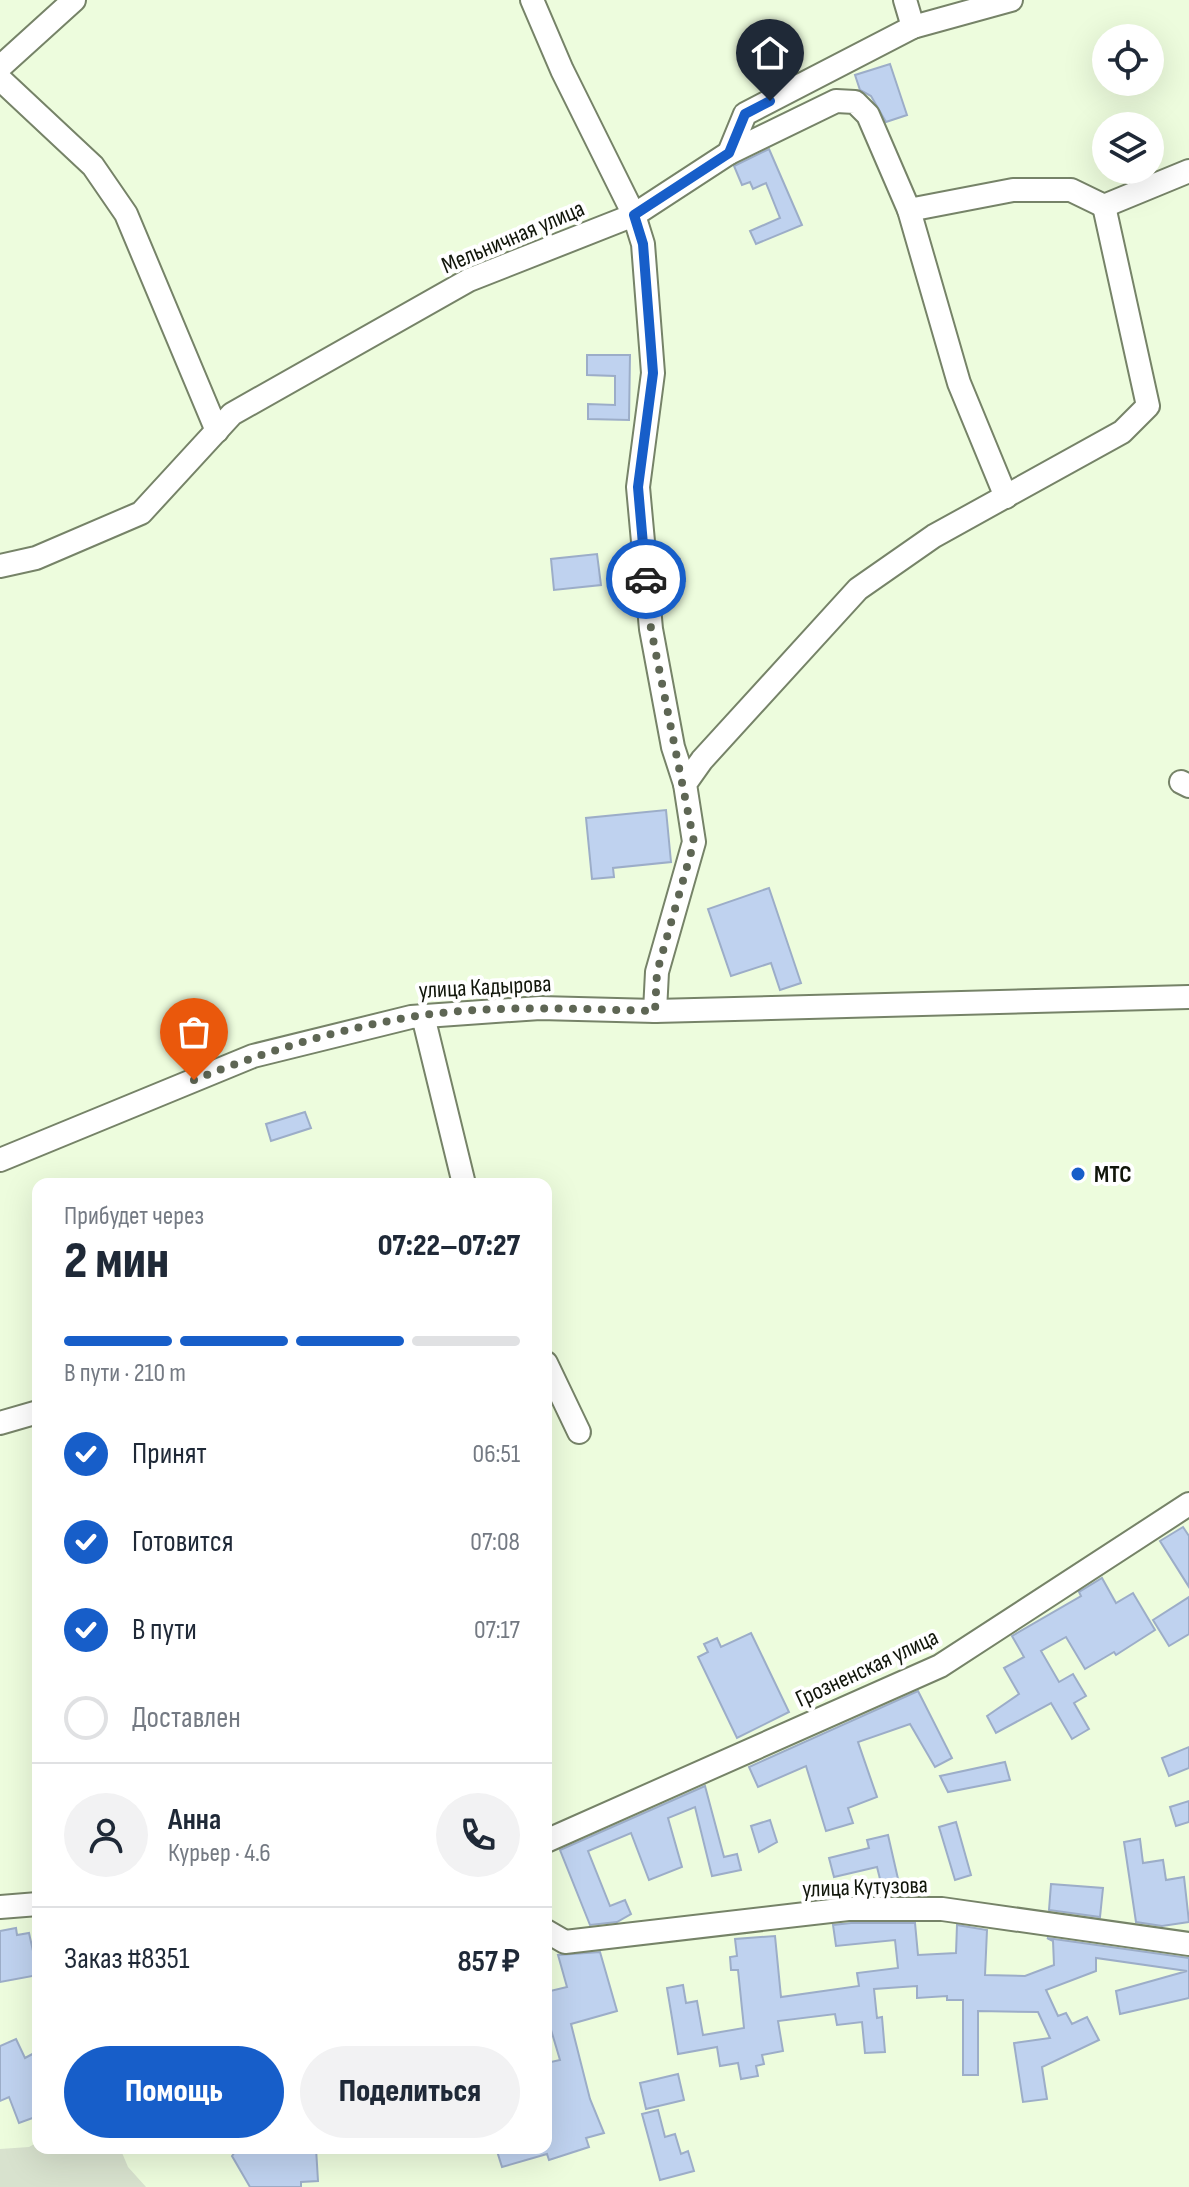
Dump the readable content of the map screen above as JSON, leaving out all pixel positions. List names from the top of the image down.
{
  "streets": {
    "street": [
      "Мельничная улица",
      "улица Кадырова",
      "Грозненская улица",
      "улица Кутузова"
    ]
  },
  "places": ["МТС"],
  "page": {
    "heading": ["2 мин", "Прибудет через", "07:22–07:27"],
    "panel": [
      "Анна",
      "Курьер · 4.6",
      "Заказ #8351",
      "857 ₽"
    ],
    "bar": "В пути · 210 m",
    "list": [
      ["Принят", "06:51"],
      ["Готовится", "07:08"],
      ["В пути", "07:17"],
      "Доставлен"
    ],
    "buttons": ["Помощь", "Поделиться"]
  }
}
